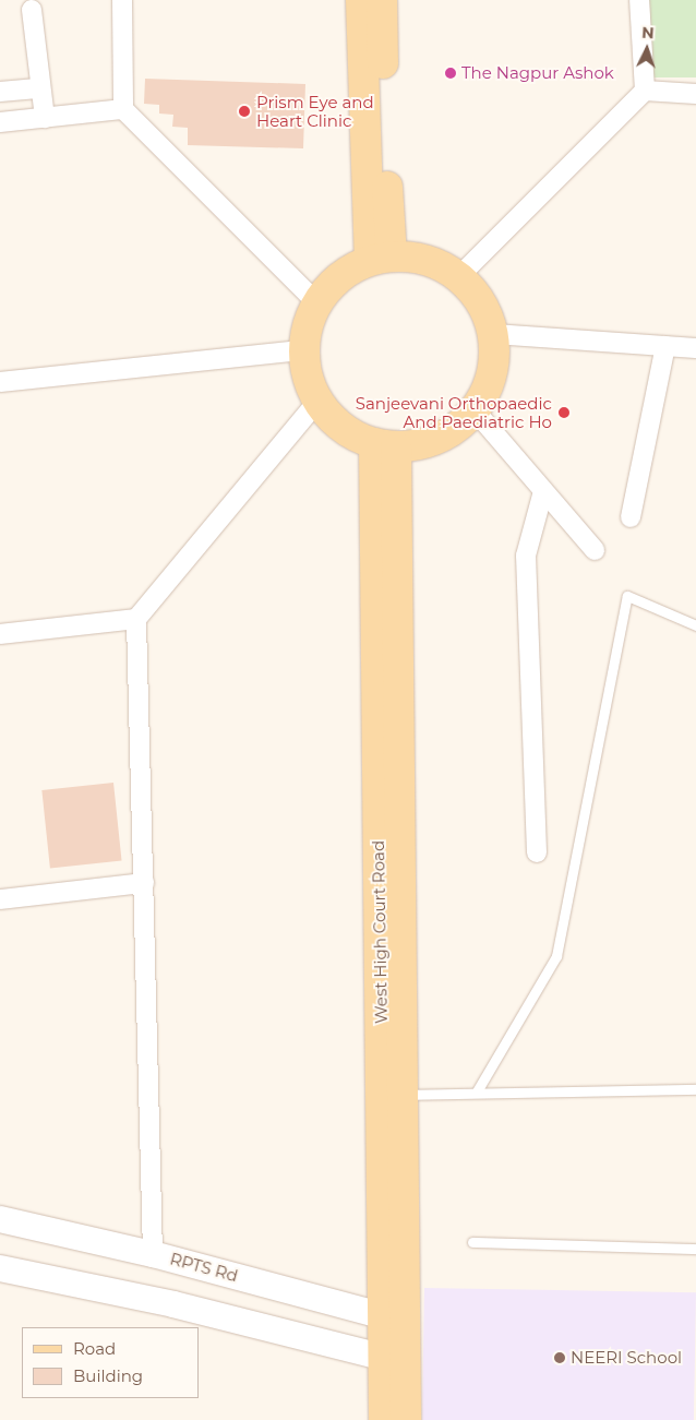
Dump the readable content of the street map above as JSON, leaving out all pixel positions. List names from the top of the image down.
{
  "streets": {
    "main road": ["West High Court Road"],
    "street": ["RPTS Rd"]
  },
  "crossings": [
    ["West High Court Road", "RPTS Rd"]
  ],
  "places": [
    "The Nagpur Ashok",
    "Prism Eye and Heart Clinic",
    "Sanjeevani Orthopaedic And Paediatric Ho",
    "NEERI School"
  ],
  "legend": ["Road", "Building"],
  "north": "top"
}
